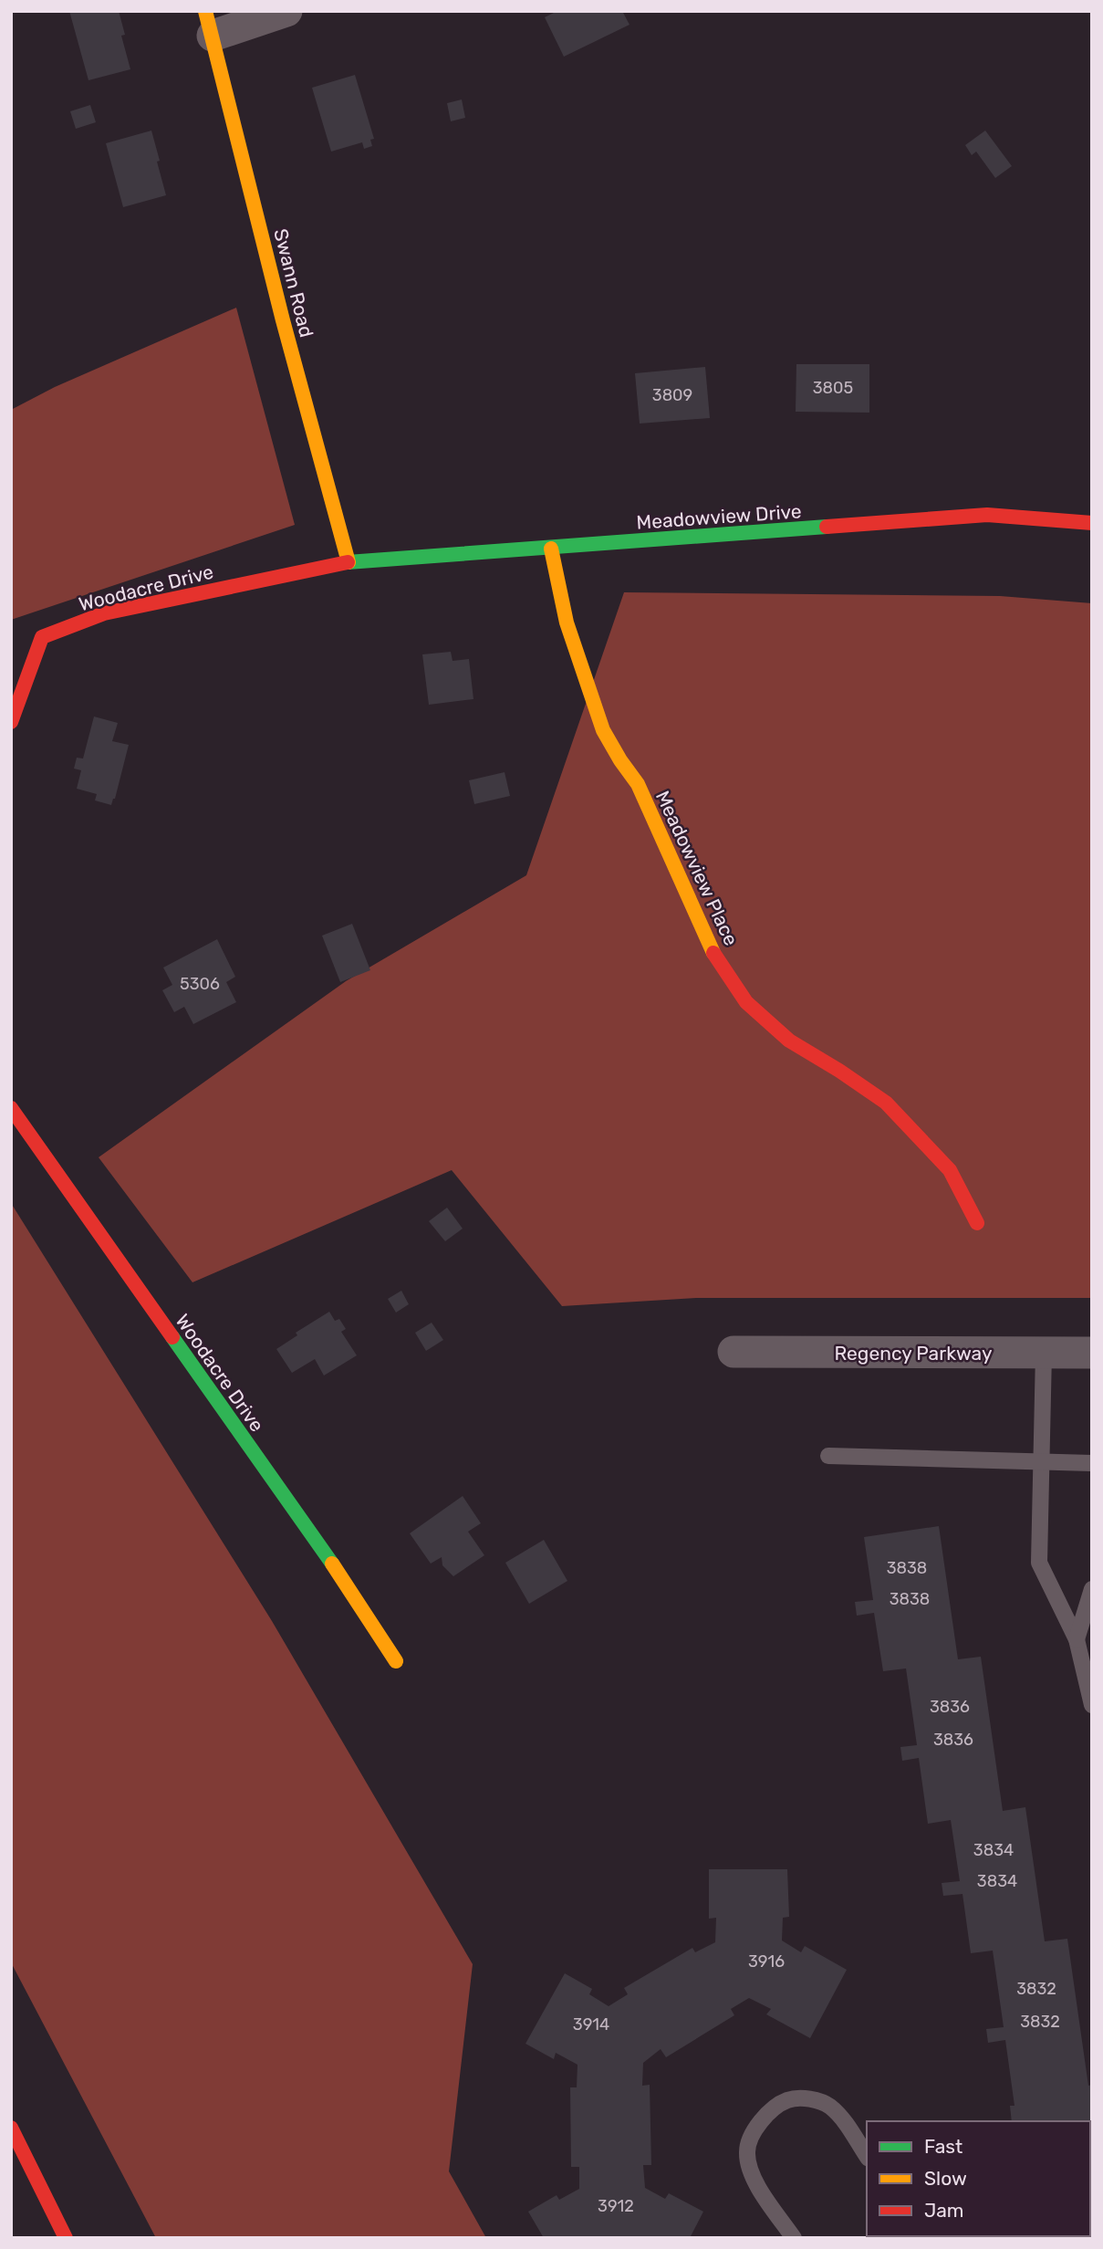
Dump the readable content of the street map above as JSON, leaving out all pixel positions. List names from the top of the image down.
{
  "streets": {
    "main road": [
      "Swann Road",
      "Meadowview Drive",
      "Woodacre Drive",
      "Meadowview Place"
    ],
    "street": ["Regency Parkway"]
  },
  "crossings": [
    ["Swann Road", "Meadowview Drive"],
    ["Swann Road", "Woodacre Drive"],
    ["Meadowview Drive", "Woodacre Drive"],
    ["Meadowview Drive", "Meadowview Place"]
  ],
  "house_numbers": [
    "3805",
    "3809",
    "5306",
    "3838",
    "3838",
    "3836",
    "3836",
    "3834",
    "3834",
    "3916",
    "3832",
    "3832",
    "3914",
    "3912"
  ],
  "legend": ["Fast", "Slow", "Jam"]
}
